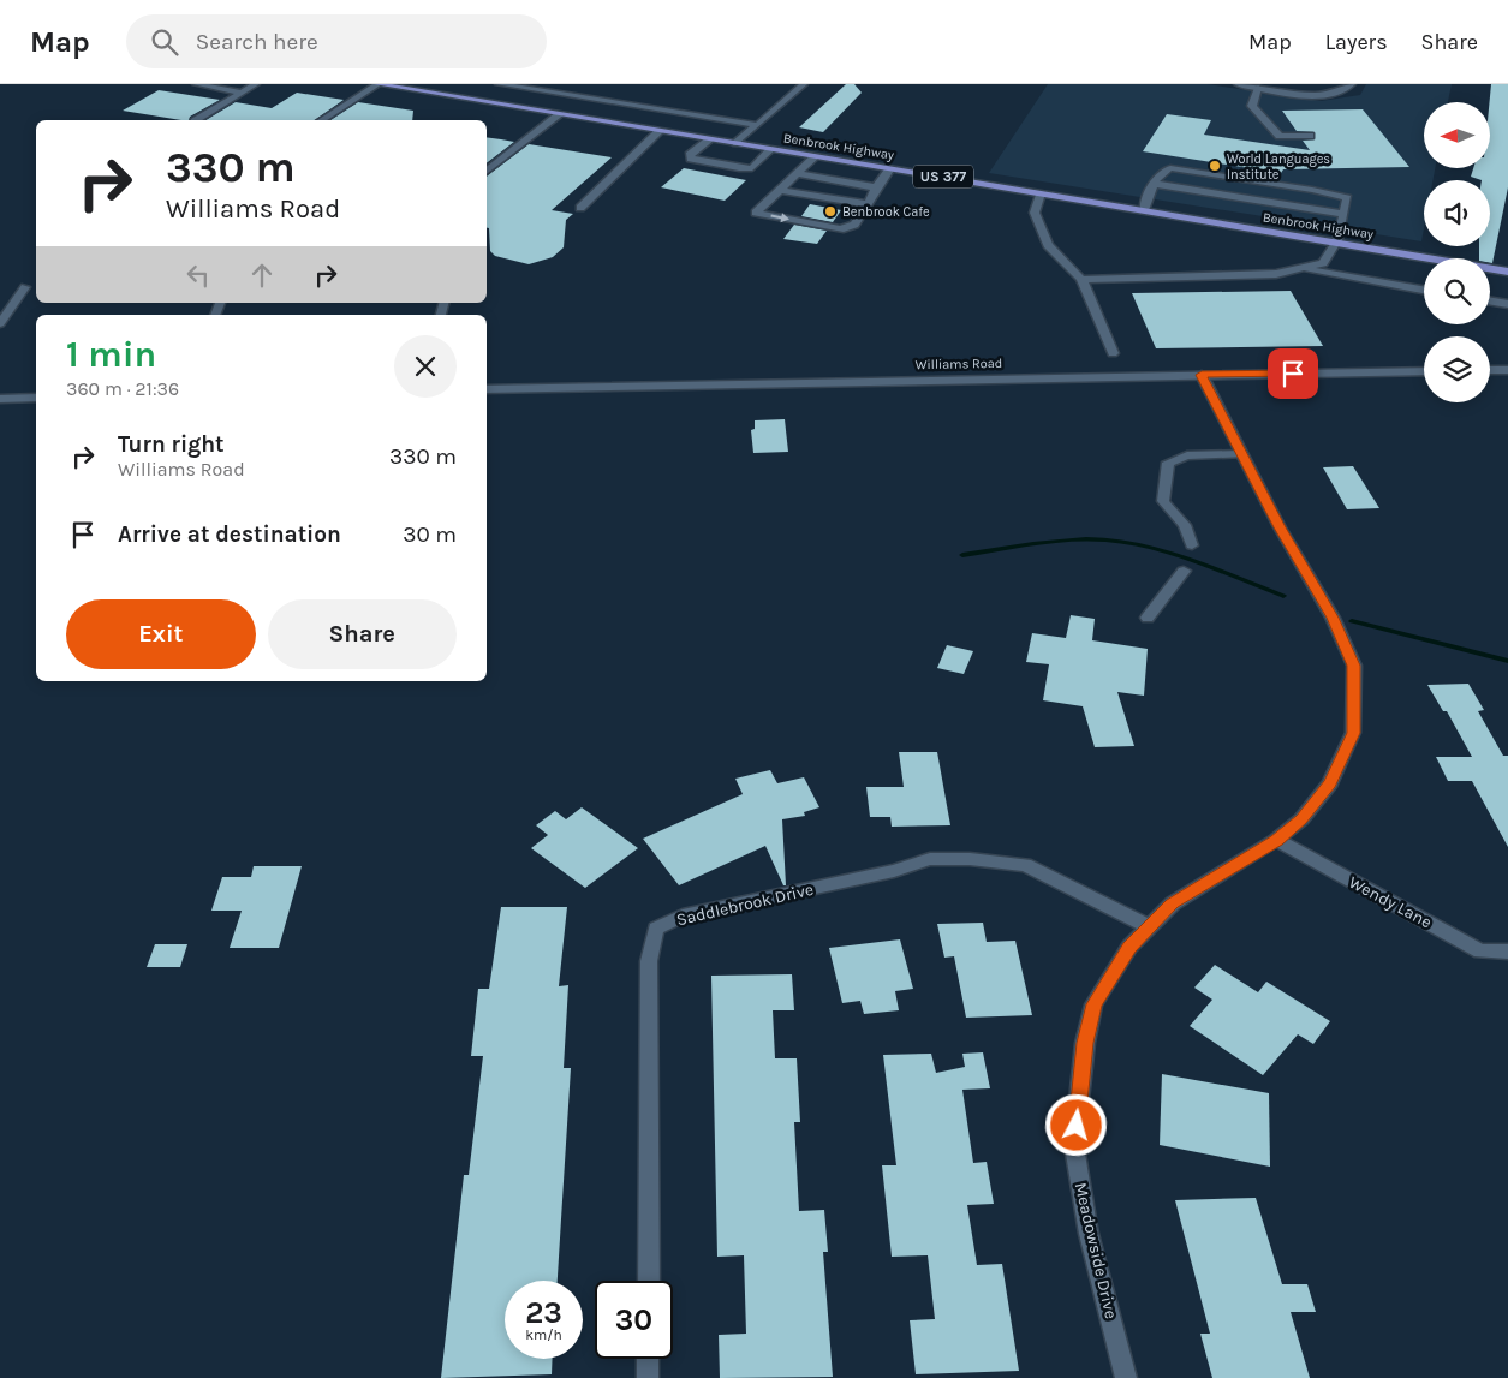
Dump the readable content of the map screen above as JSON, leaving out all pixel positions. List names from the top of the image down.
{
  "streets": {
    "main road": ["Benbrook Highway", "US 377"],
    "street": [
      "Williams Road",
      "Wendy Lane",
      "Saddlebrook Drive",
      "Meadowside Drive"
    ]
  },
  "crossings": [
    ["Williams Road", "Meadowside Drive"],
    ["Wendy Lane", "Meadowside Drive"],
    ["Saddlebrook Drive", "Meadowside Drive"]
  ],
  "places": ["World Languages Institute", "Benbrook Cafe"],
  "north": "left",
  "page": {
    "header": "Map",
    "search": "Search here",
    "nav": ["Map", "Layers", "Share"],
    "turn": ["330 m", "Williams Road"],
    "heading": ["1 min", "360 m · 21:36"],
    "list": [
      {
        "name": "Turn right",
        "note": "Williams Road",
        "value": "330 m"
      },
      {
        "name": "Arrive at destination",
        "value": "30 m"
      }
    ],
    "buttons": ["Exit", "Share"],
    "speed": "23 km/h",
    "limit": "30"
  }
}
